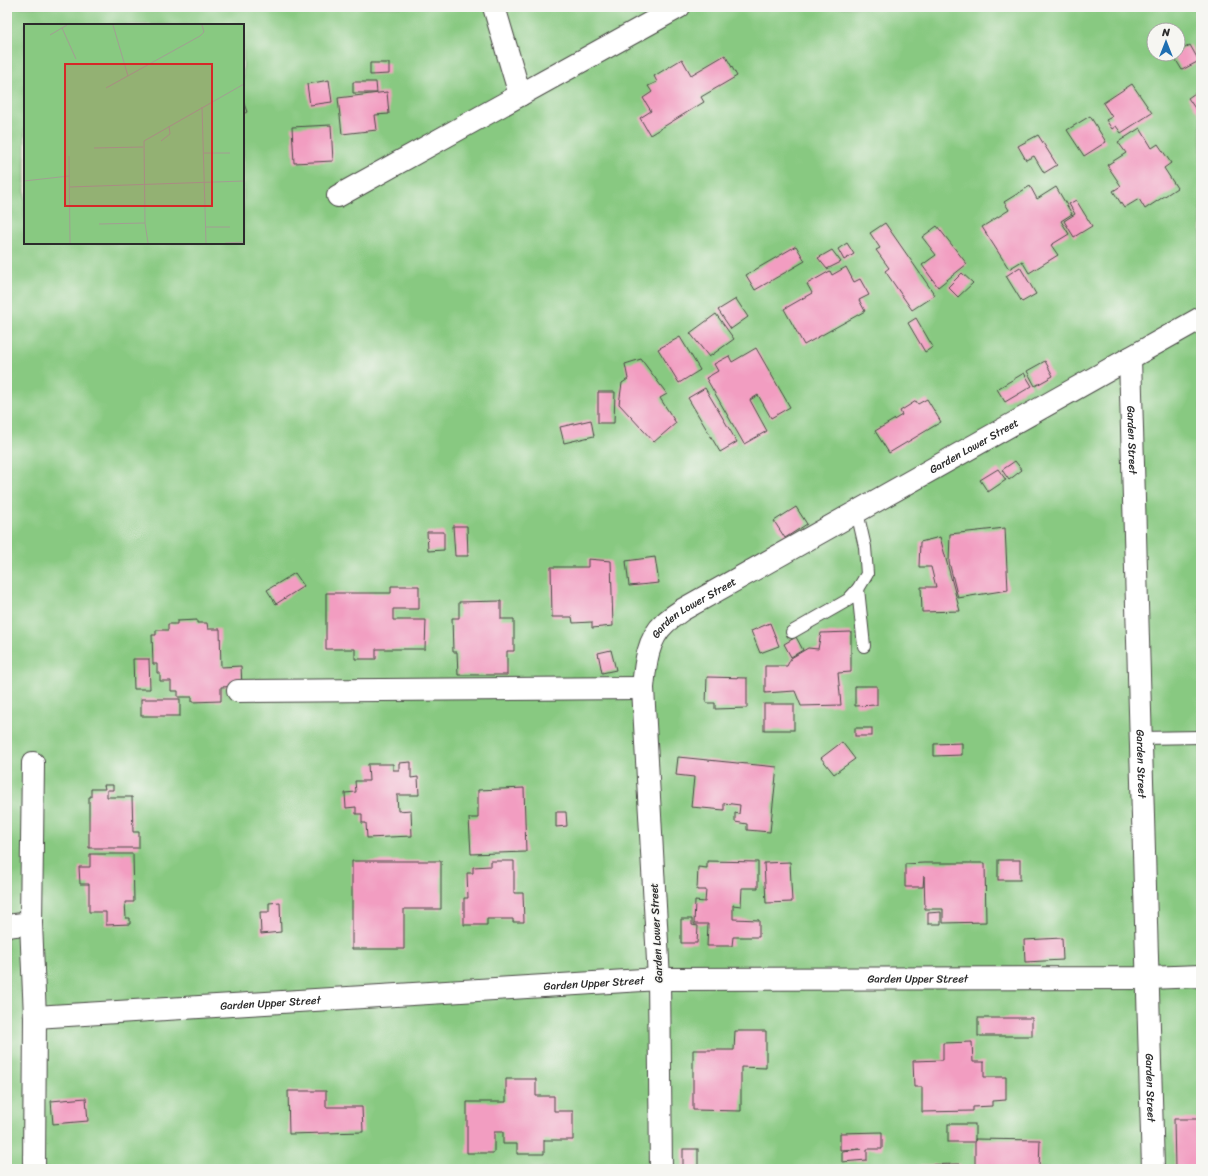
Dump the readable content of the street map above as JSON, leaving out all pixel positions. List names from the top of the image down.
{
  "streets": {
    "street": ["Garden Street", "Garden Lower Street", "Garden Upper Street"]
  },
  "crossings": [
    ["Garden Street", "Garden Lower Street"],
    ["Garden Street", "Garden Upper Street"],
    ["Garden Lower Street", "Garden Upper Street"]
  ],
  "north": "top"
}
